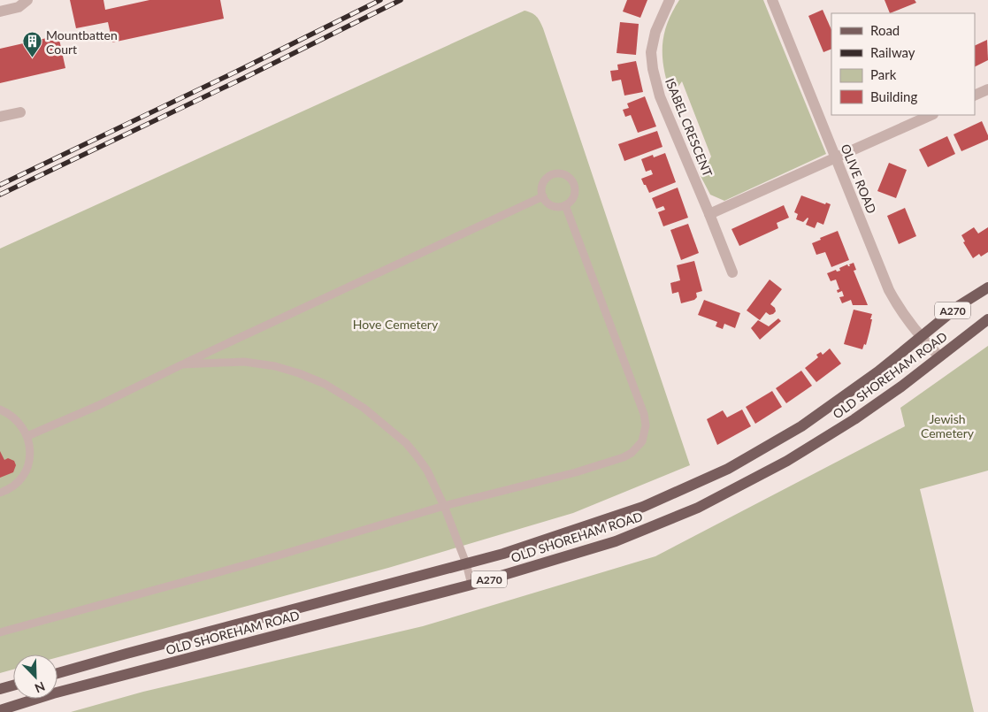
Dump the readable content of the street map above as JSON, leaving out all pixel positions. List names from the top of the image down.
{
  "streets": {
    "main road": ["A270", "OLD SHOREHAM ROAD"],
    "street": ["ISABEL CRESCENT", "OLIVE ROAD"]
  },
  "crossings": [
    ["OLIVE ROAD", "OLD SHOREHAM ROAD"]
  ],
  "parks": ["Hove Cemetery", "Jewish Cemetery"],
  "places": {
    "building": ["Mountbatten Court"]
  },
  "legend": [
    "Road",
    "Railway",
    "Park",
    "Building"
  ],
  "north": "bottom right"
}
